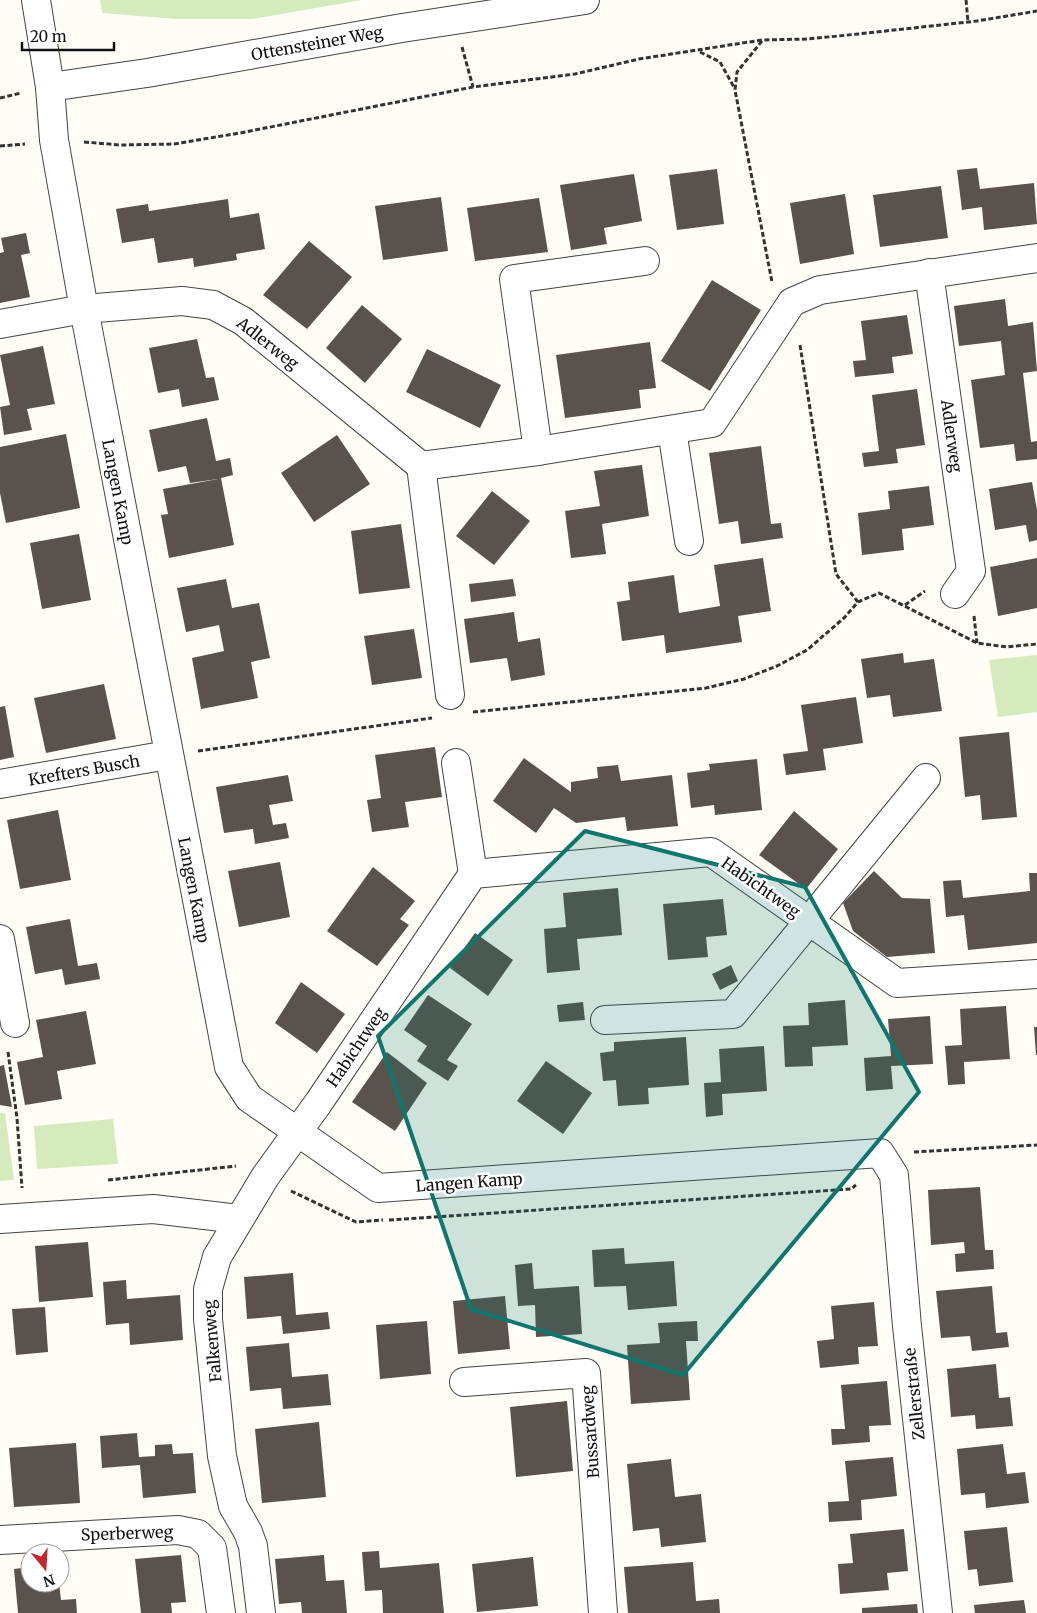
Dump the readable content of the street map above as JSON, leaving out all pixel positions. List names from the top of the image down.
{
  "streets": {
    "street": [
      "Ottensteiner Weg",
      "Adlerweg",
      "Langen Kamp",
      "Krefters Busch",
      "Habichtweg",
      "Falkenweg",
      "Zellerstraße",
      "Bussardweg",
      "Sperberweg"
    ]
  },
  "crossings": [
    ["Ottensteiner Weg", "Langen Kamp"],
    ["Adlerweg", "Langen Kamp"],
    ["Langen Kamp", "Krefters Busch"],
    ["Langen Kamp", "Habichtweg"],
    ["Langen Kamp", "Zellerstraße"],
    ["Habichtweg", "Falkenweg"]
  ],
  "scale_bar": "20 m",
  "north": "bottom"
}
